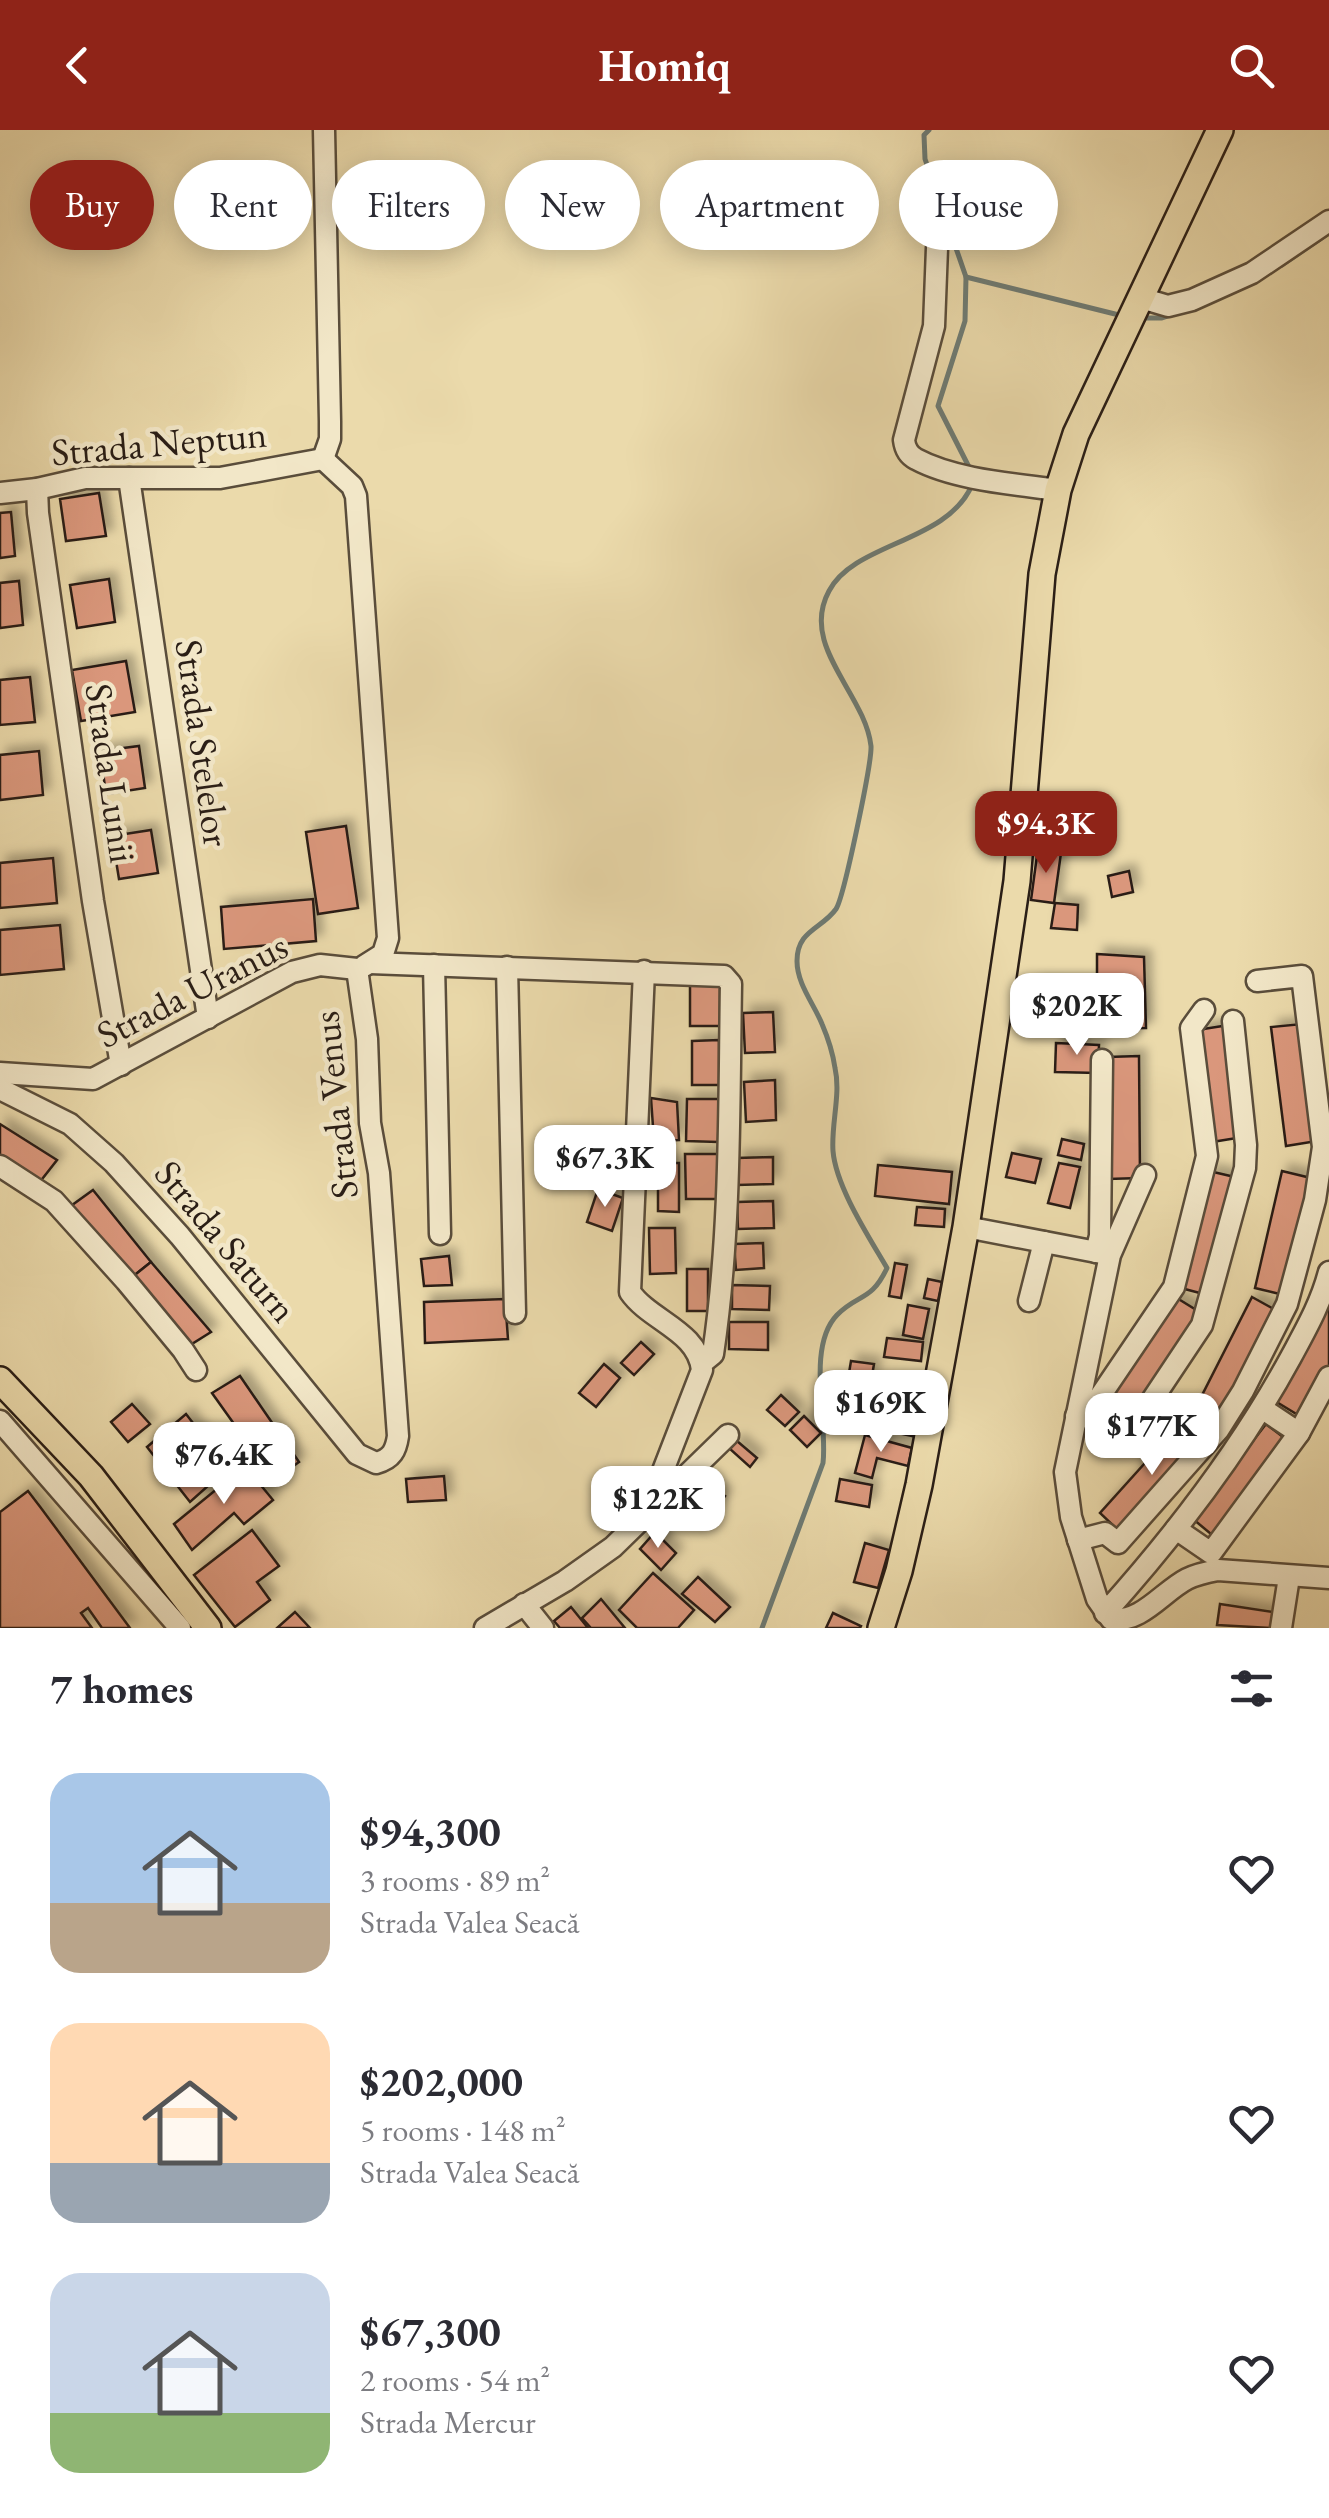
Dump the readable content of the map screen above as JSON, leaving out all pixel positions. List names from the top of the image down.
{
  "streets": {
    "street": [
      "Strada Neptun",
      "Strada Stelelor",
      "Strada Lunii",
      "Strada Uranus",
      "Strada Venus",
      "Strada Saturn"
    ]
  },
  "crossings": [
    ["Strada Neptun", "Strada Stelelor"],
    ["Strada Neptun", "Strada Lunii"],
    ["Strada Neptun", "Strada Venus"],
    ["Strada Stelelor", "Strada Uranus"],
    ["Strada Lunii", "Strada Uranus"],
    ["Strada Uranus", "Strada Venus"],
    ["Strada Venus", "Strada Saturn"]
  ],
  "page": {
    "header": "Homiq",
    "chip": [
      "Buy",
      "Rent",
      "Filters",
      "New",
      "Apartment",
      "House"
    ],
    "price": [
      "$94.3K",
      "$202K",
      "$67.3K",
      "$169K",
      "$177K",
      "$76.4K",
      "$122K"
    ],
    "heading": "7 homes",
    "list": [
      {
        "name": "$94,300",
        "note": "3 rooms · 89 m² · Strada Valea Seacă"
      },
      {
        "name": "$202,000",
        "note": "5 rooms · 148 m² · Strada Valea Seacă"
      },
      {
        "name": "$67,300",
        "note": "2 rooms · 54 m² · Strada Mercur"
      }
    ]
  }
}
